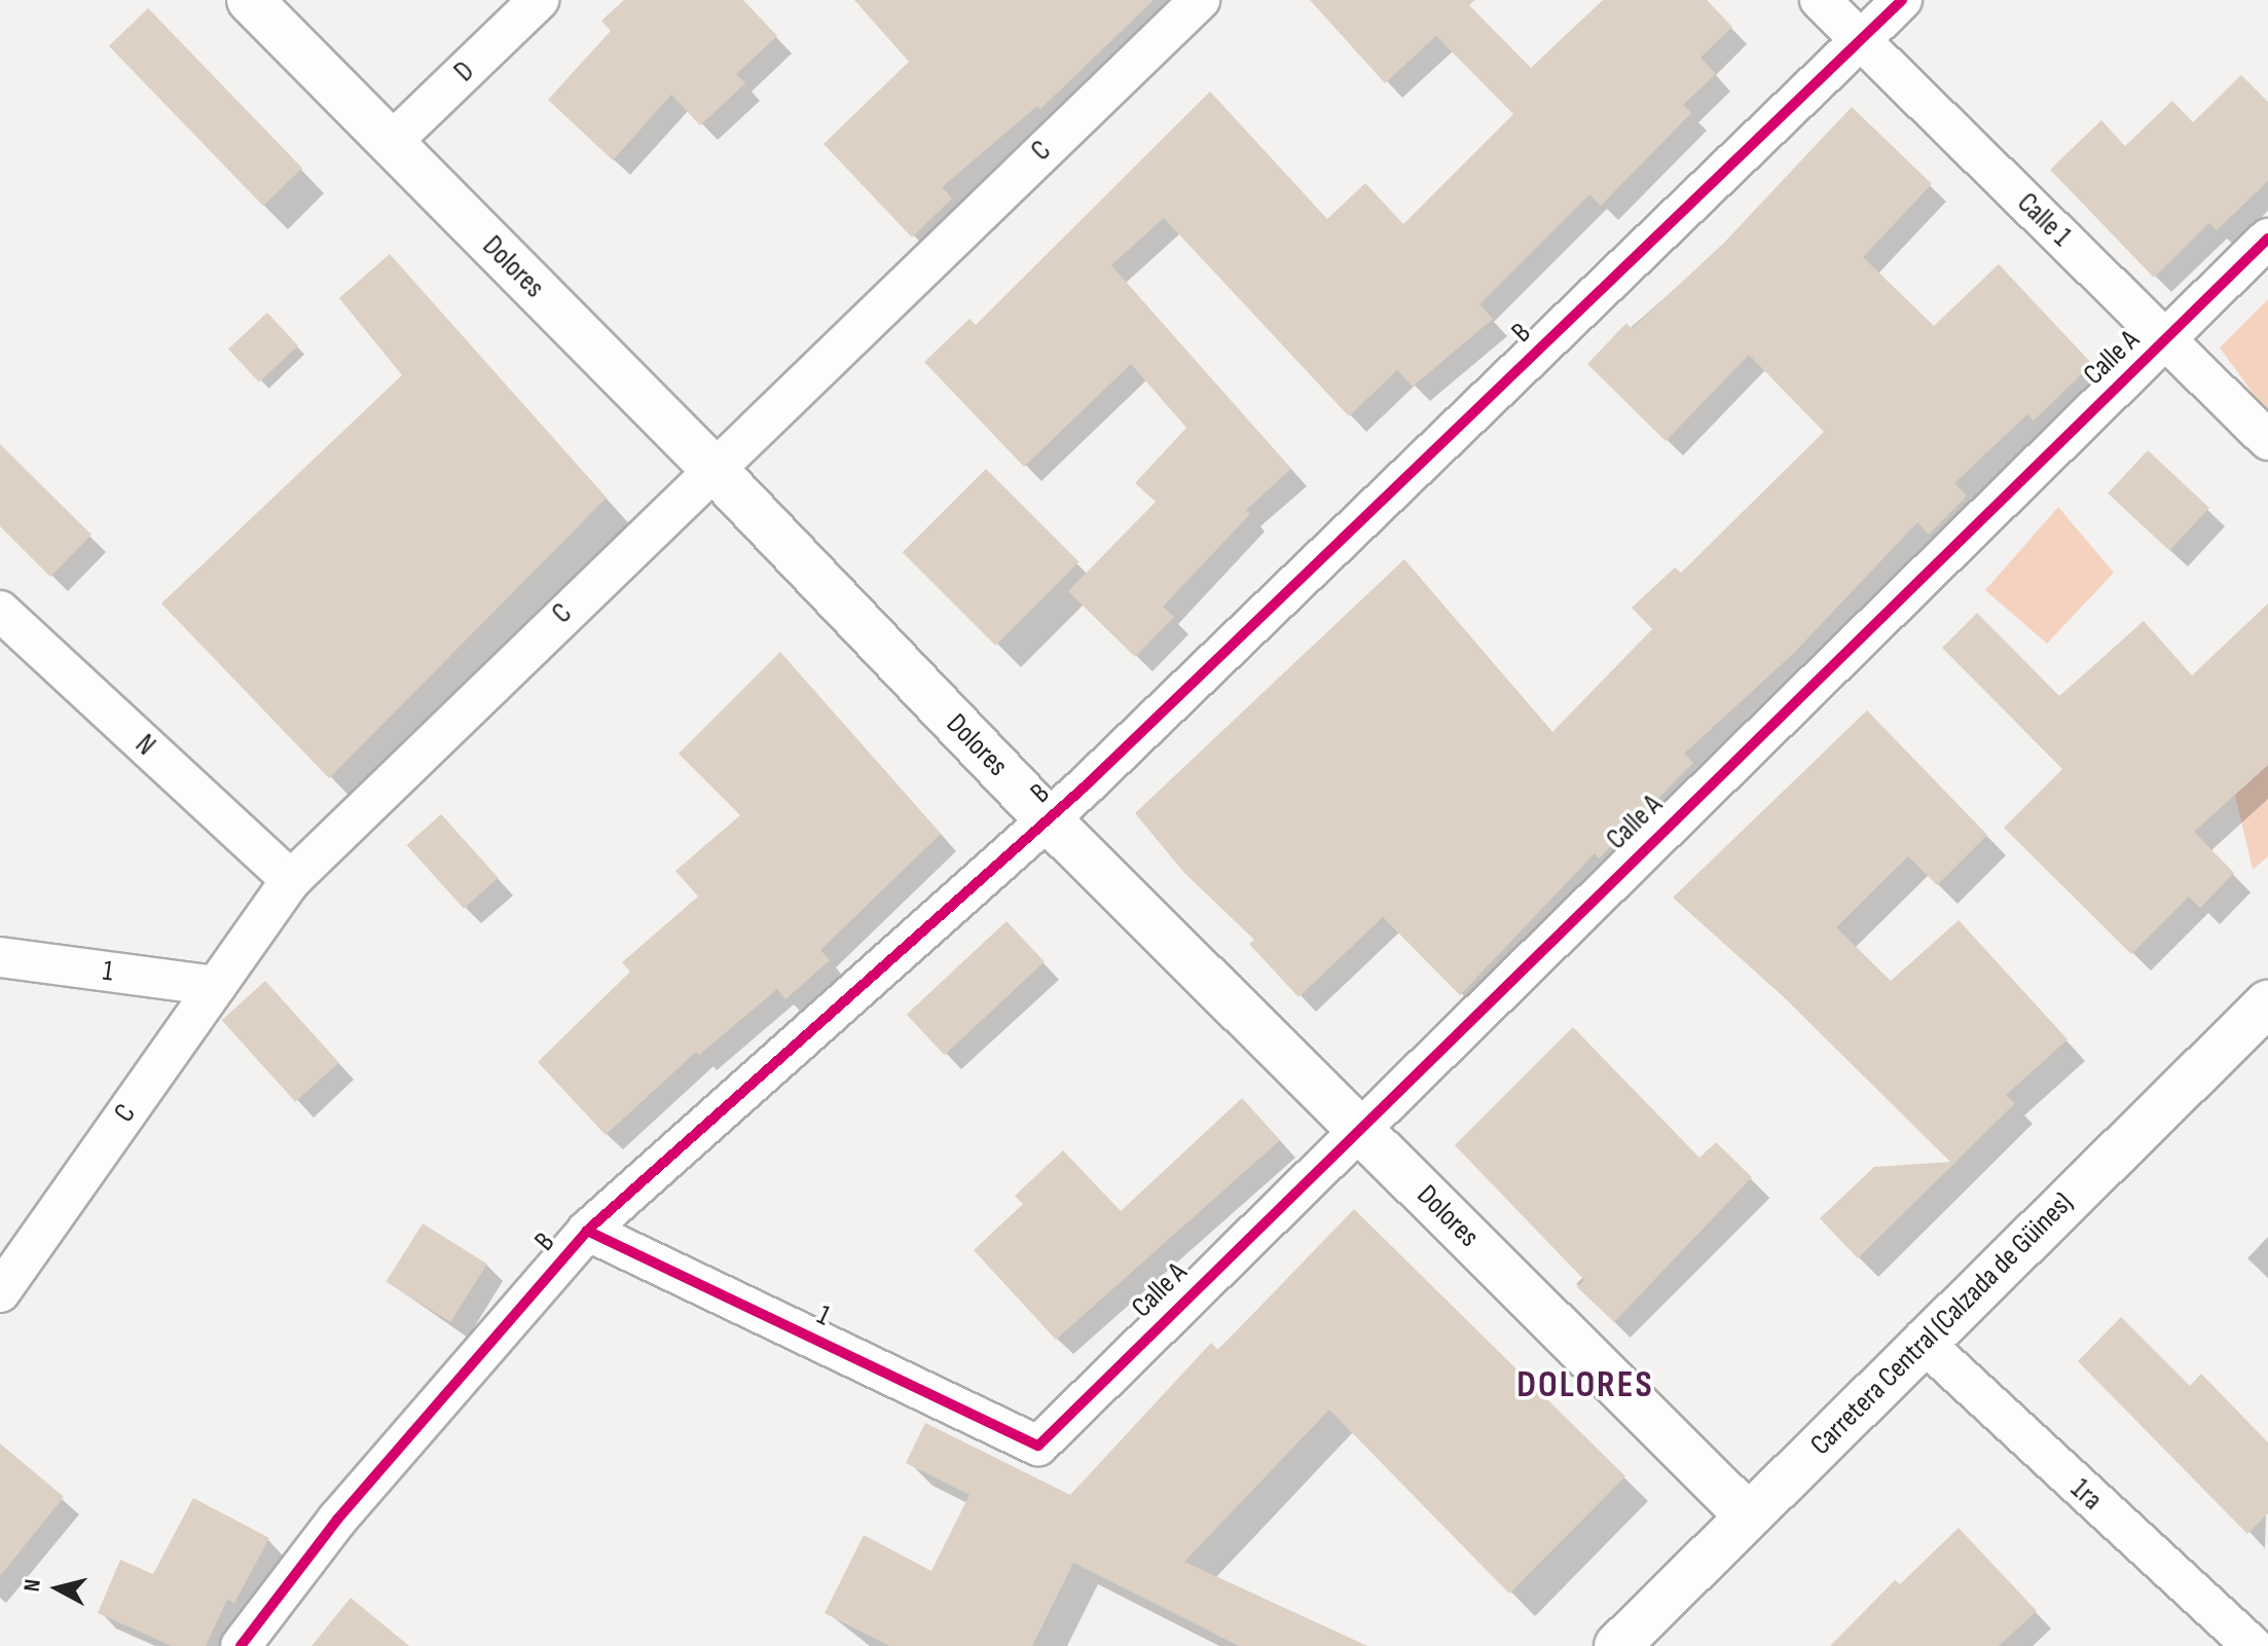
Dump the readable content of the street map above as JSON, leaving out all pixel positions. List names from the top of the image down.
{
  "streets": {
    "street": [
      "D",
      "C",
      "Calle 1",
      "Dolores",
      "B",
      "Calle A",
      "N",
      "1",
      "Carretera Central (Calzada de Güines)",
      "1ra"
    ]
  },
  "crossings": [
    ["D", "Dolores"],
    ["C", "Dolores"],
    ["C", "N"],
    ["C", "1"],
    ["Calle 1", "B"],
    ["Calle 1", "Calle A"],
    ["Dolores", "B"],
    ["Dolores", "Calle A"],
    ["Dolores", "Carretera Central (Calzada de Güines)"],
    ["B", "1"],
    ["Calle A", "1"],
    ["Carretera Central (Calzada de Güines)", "1ra"]
  ],
  "districts": ["DOLORES"],
  "north": "left"
}
